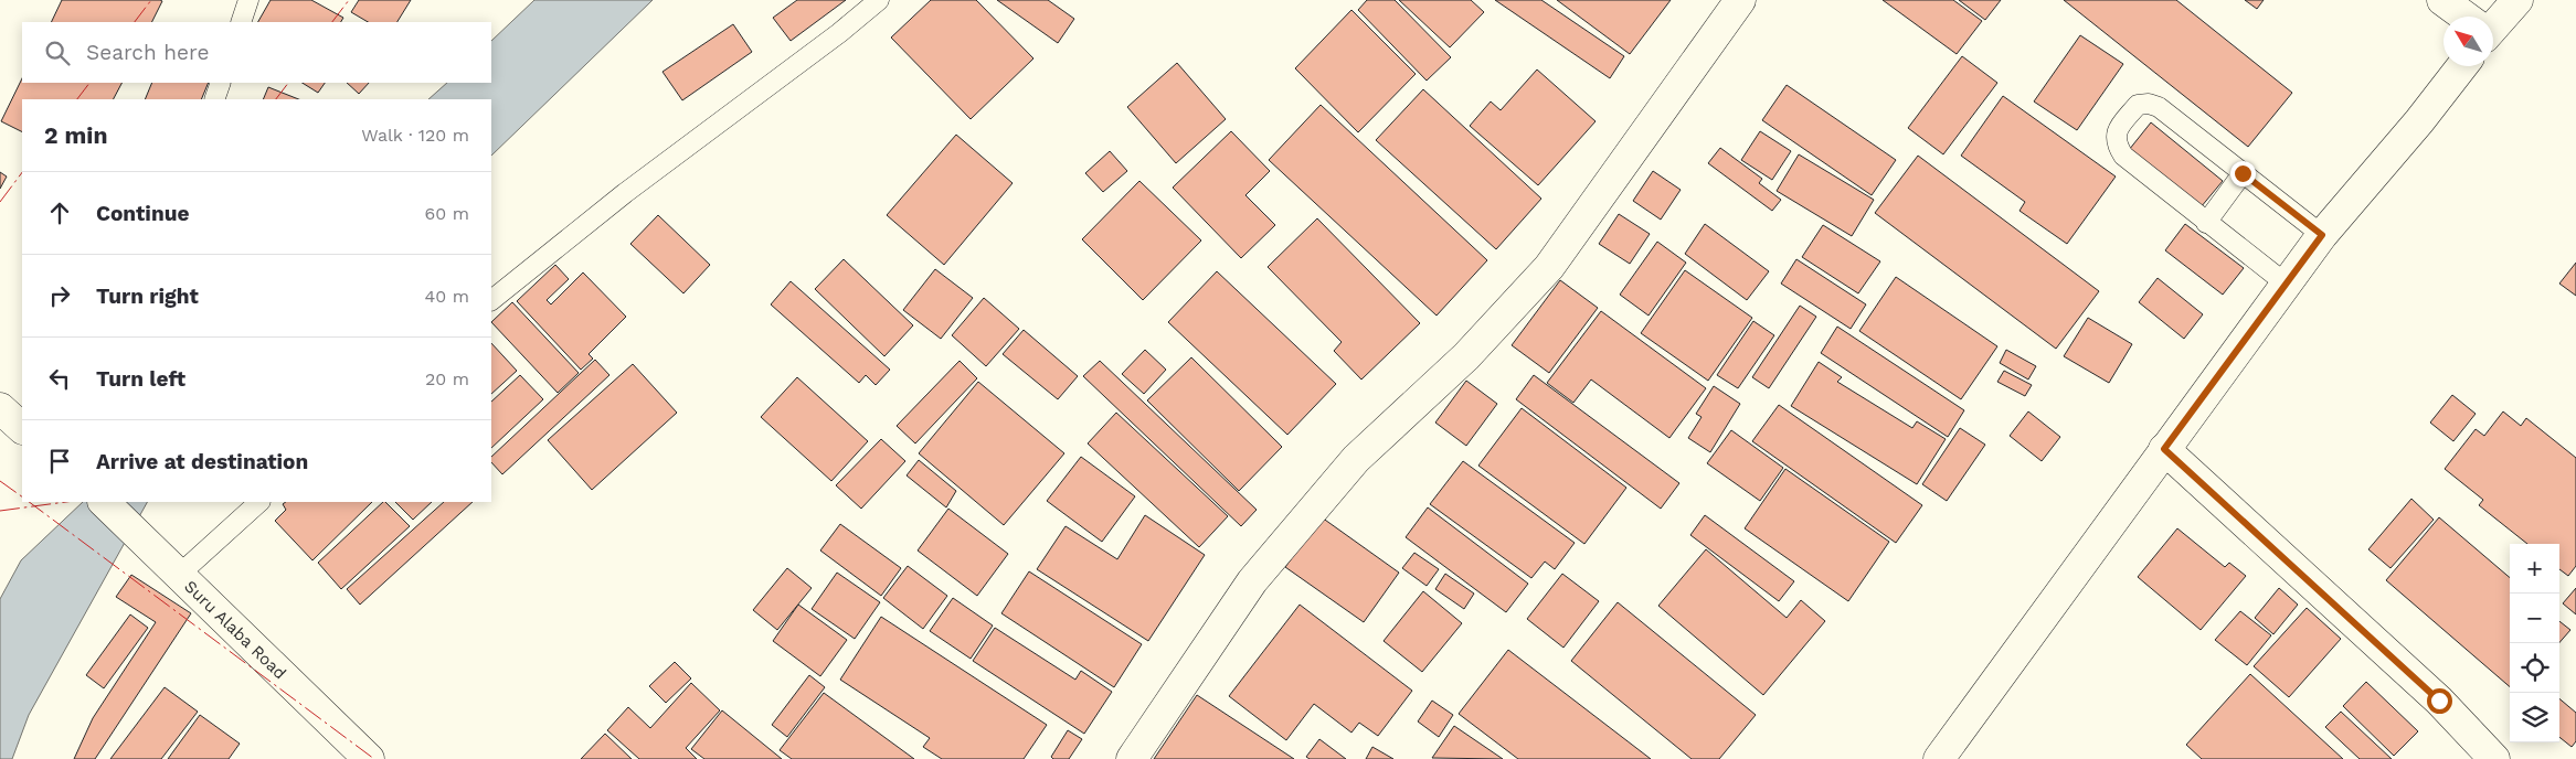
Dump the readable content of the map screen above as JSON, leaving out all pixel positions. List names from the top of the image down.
{
  "streets": {
    "street": ["Suru Alaba Road"]
  },
  "north": "top left",
  "page": {
    "search": "Search here",
    "heading": ["2 min", "Walk · 120 m"],
    "list": [
      ["Continue", "60 m"],
      ["Turn right", "40 m"],
      ["Turn left", "20 m"],
      "Arrive at destination"
    ],
    "map_buttons": ["+", "−"]
  }
}
